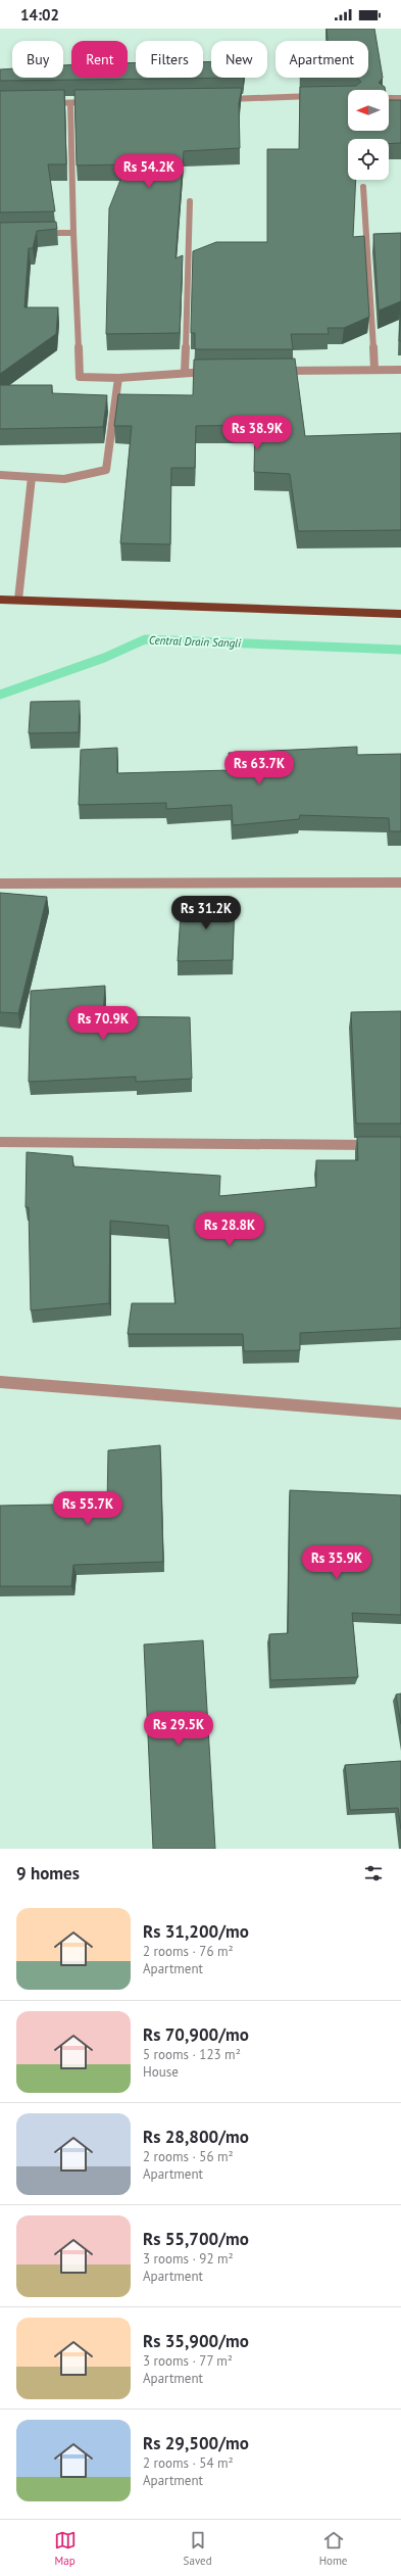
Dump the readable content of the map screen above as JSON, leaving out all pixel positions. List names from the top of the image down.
{
  "water": ["Central Drain Sangli"],
  "north": "left",
  "page": {
    "status": "14:02",
    "chip": [
      "Buy",
      "Rent",
      "Filters",
      "New",
      "Apartment"
    ],
    "price": [
      "Rs 54.2K",
      "Rs 38.9K",
      "Rs 63.7K",
      "Rs 31.2K",
      "Rs 70.9K",
      "Rs 28.8K",
      "Rs 55.7K",
      "Rs 35.9K",
      "Rs 29.5K"
    ],
    "heading": "9 homes",
    "list": [
      {
        "name": "Rs 31,200/mo",
        "note": "2 rooms · 76 m² · Apartment"
      },
      {
        "name": "Rs 70,900/mo",
        "note": "5 rooms · 123 m² · House"
      },
      {
        "name": "Rs 28,800/mo",
        "note": "2 rooms · 56 m² · Apartment"
      },
      {
        "name": "Rs 55,700/mo",
        "note": "3 rooms · 92 m² · Apartment"
      },
      {
        "name": "Rs 35,900/mo",
        "note": "3 rooms · 77 m² · Apartment"
      },
      {
        "name": "Rs 29,500/mo",
        "note": "2 rooms · 54 m² · Apartment"
      }
    ],
    "tabs": ["Map", "Saved", "Home"]
  }
}
